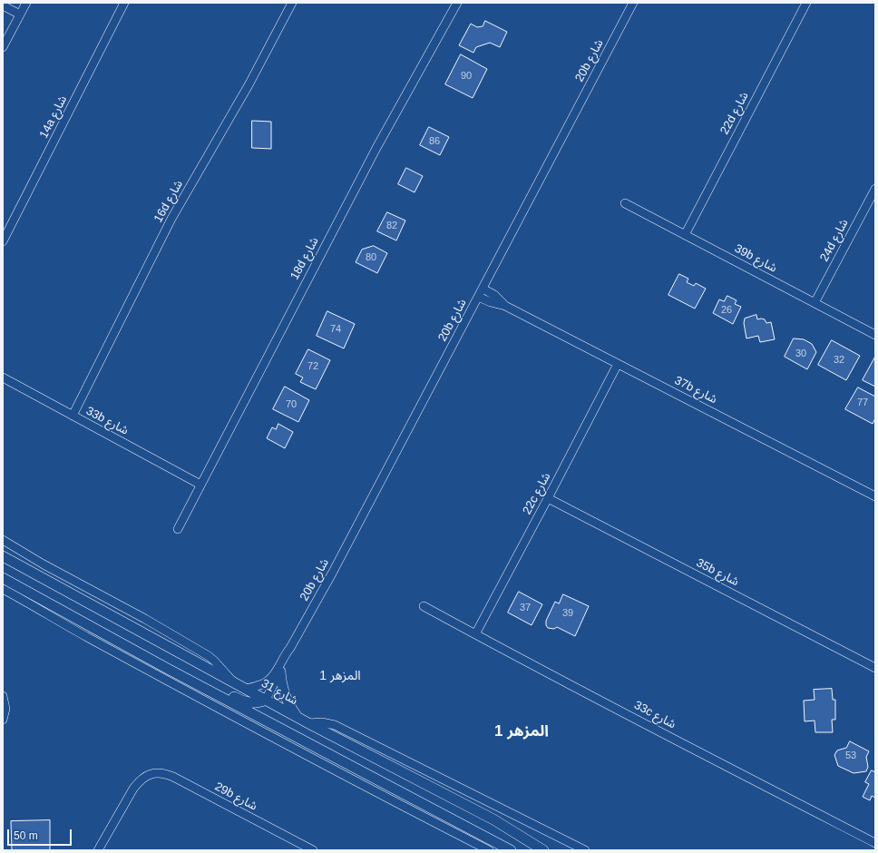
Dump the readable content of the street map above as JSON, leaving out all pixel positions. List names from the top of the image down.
{
  "streets": {
    "street": [
      "20b شارع",
      "22d شارع",
      "14a شارع",
      "16d شارع",
      "24d شارع",
      "18d شارع",
      "39b شارع",
      "37b شارع",
      "33b شارع",
      "22c شارع",
      "35b شارع",
      "شارع 31",
      "33c شارع",
      "29b شارع"
    ]
  },
  "crossings": [
    ["20b شارع", "37b شارع"],
    ["20b شارع", "شارع 31"],
    ["22d شارع", "39b شارع"],
    ["16d شارع", "33b شارع"],
    ["24d شارع", "39b شارع"],
    ["18d شارع", "33b شارع"],
    ["37b شارع", "22c شارع"],
    ["22c شارع", "35b شارع"],
    ["22c شارع", "33c شارع"]
  ],
  "districts": ["المزهر 1", "المزهر 1"],
  "house_numbers": [
    "90",
    "86",
    "82",
    "80",
    "26",
    "74",
    "30",
    "32",
    "72",
    "77",
    "70",
    "37",
    "39",
    "53"
  ],
  "scale_bar": "50 m"
}
